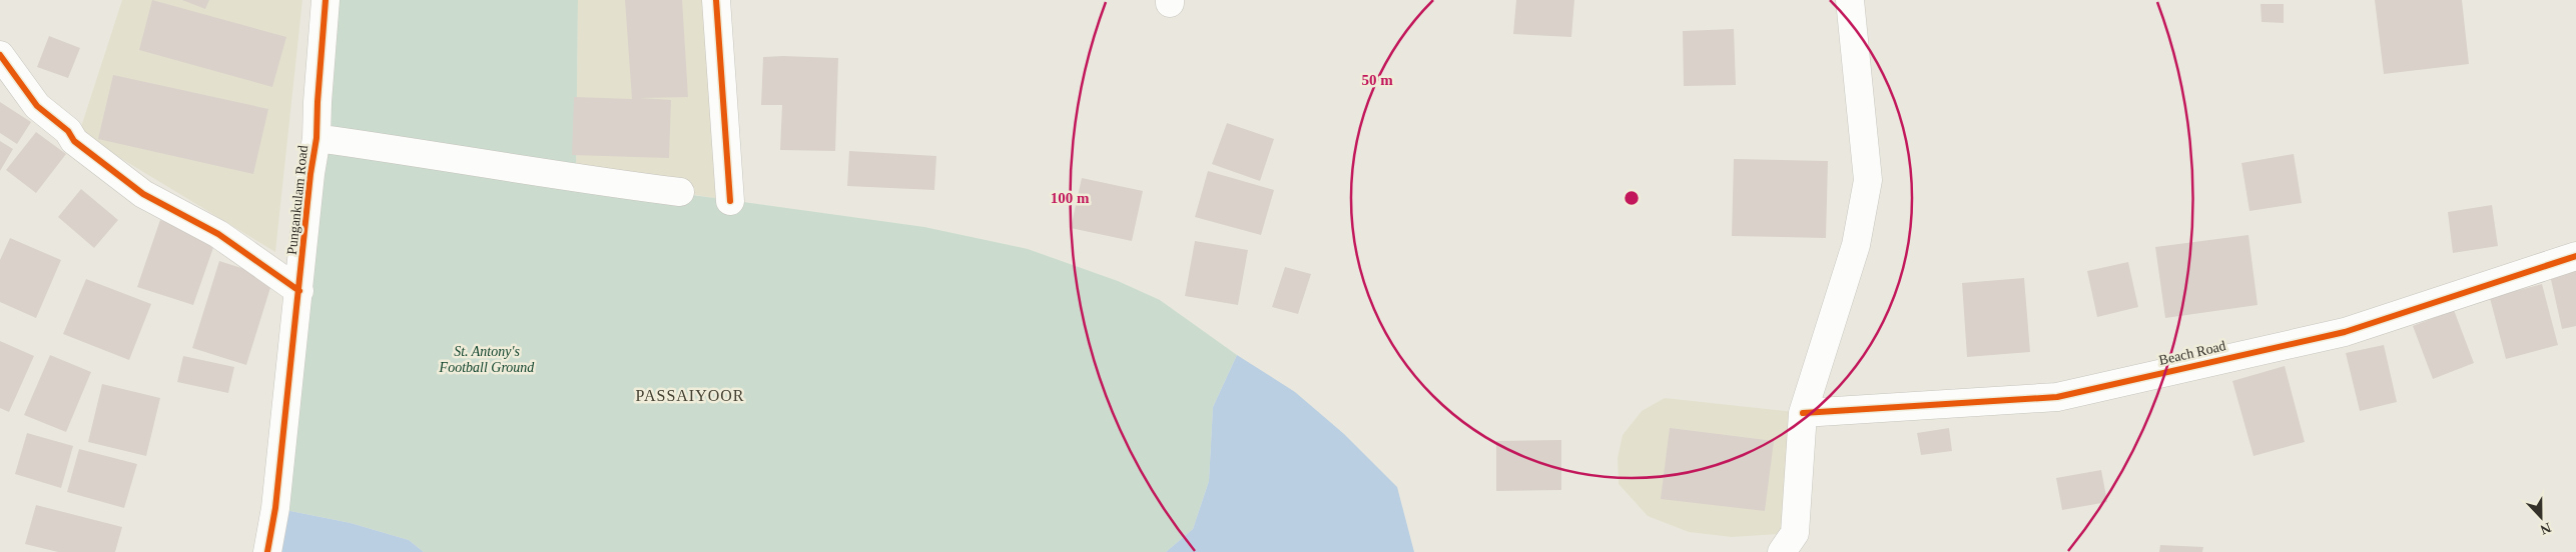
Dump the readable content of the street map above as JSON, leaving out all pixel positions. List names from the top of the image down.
{
  "streets": {
    "street": ["Pungankulam Road", "Beach Road"]
  },
  "districts": ["PASSAIYOOR"],
  "parks": ["St. Antony's Football Ground"],
  "north": "bottom",
  "rings": ["50 m", "100 m"]
}
